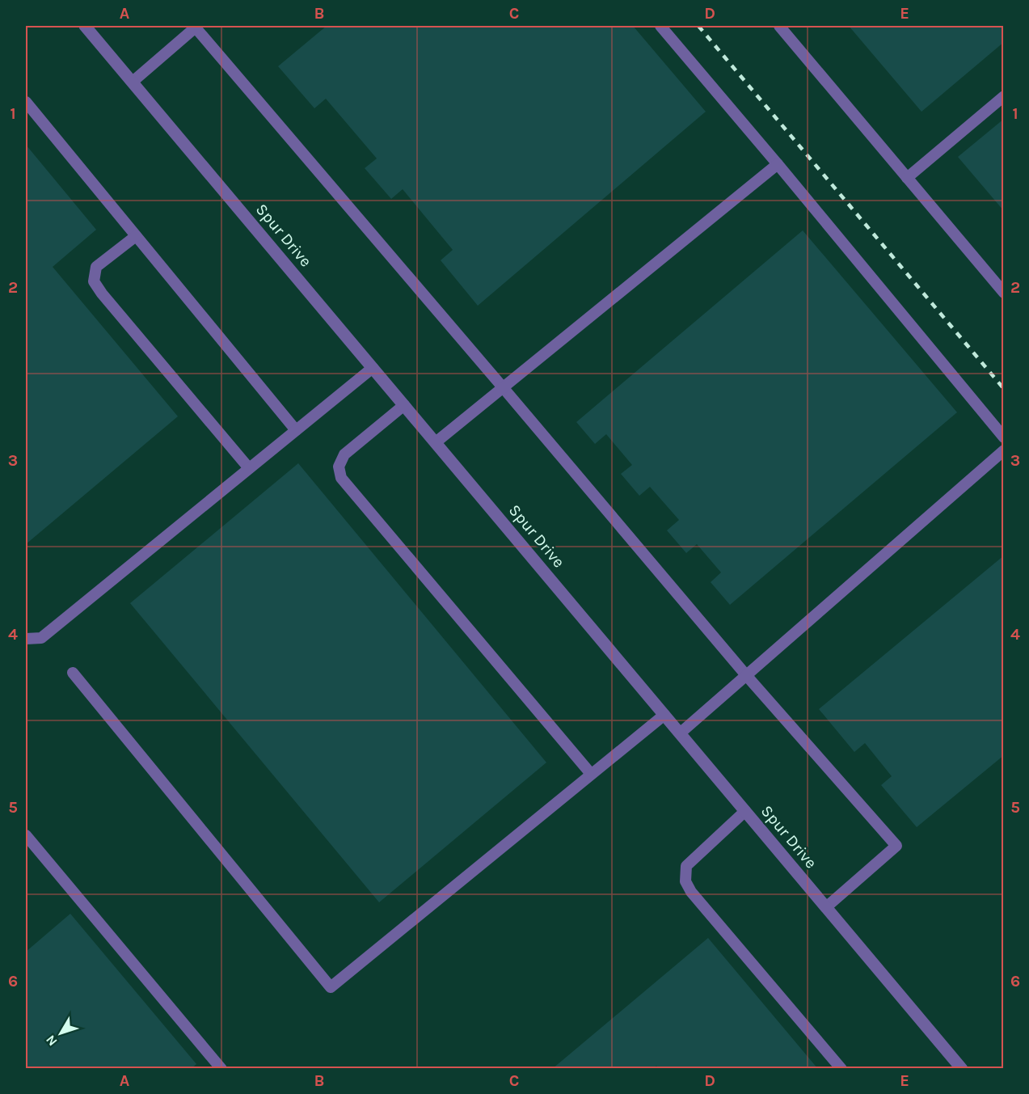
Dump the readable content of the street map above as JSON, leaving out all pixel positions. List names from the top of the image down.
{
  "streets": {
    "street": ["Spur Drive"]
  },
  "north": "bottom left",
  "grid": {
    "columns": [
      "A",
      "B",
      "C",
      "D",
      "E"
    ],
    "rows": [
      "1",
      "2",
      "3",
      "4",
      "5",
      "6"
    ]
  }
}
